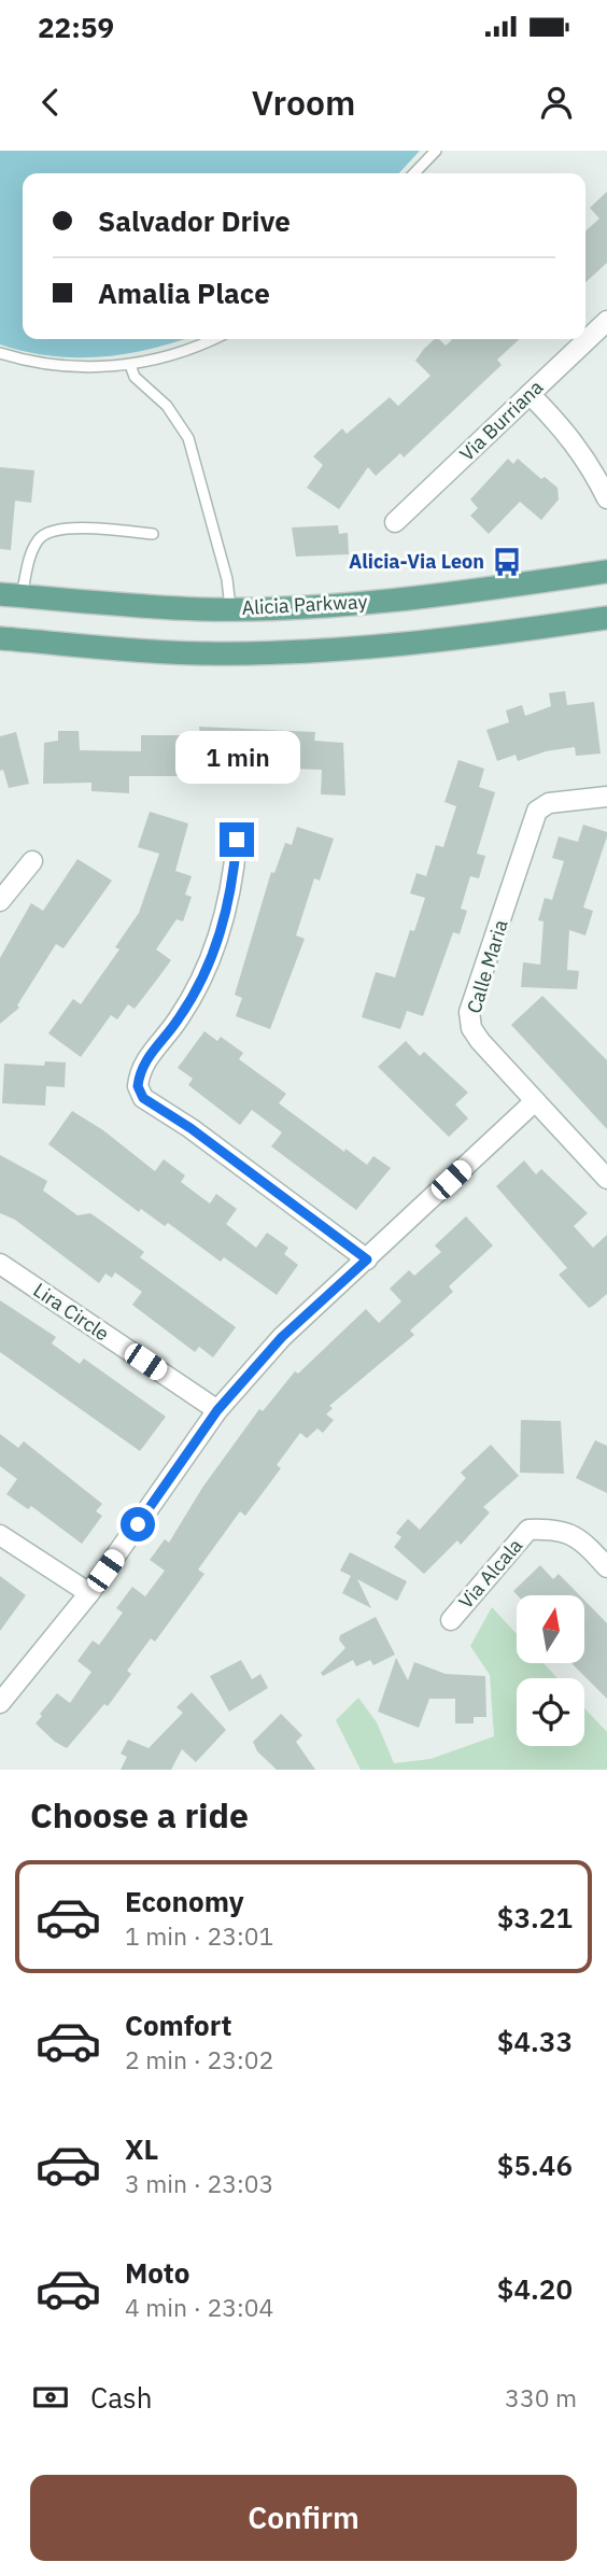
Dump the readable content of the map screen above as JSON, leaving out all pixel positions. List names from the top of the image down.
{
  "streets": {
    "main road": ["Alicia Parkway"],
    "street": [
      "Via Burriana",
      "Calle Maria",
      "Lira Circle",
      "Via Alcala"
    ]
  },
  "places": {
    "bus stop": ["Alicia-Via Leon"]
  },
  "north": "top",
  "page": {
    "status": "22:59",
    "header": "Vroom",
    "banner": ["Salvador Drive", "Amalia Place"],
    "bubble": "1 min",
    "heading": "Choose a ride",
    "list": [
      {
        "name": "Economy",
        "note": "1 min · 23:01",
        "value": "$3.21"
      },
      {
        "name": "Comfort",
        "note": "2 min · 23:02",
        "value": "$4.33"
      },
      {
        "name": "XL",
        "note": "3 min · 23:03",
        "value": "$5.46"
      },
      {
        "name": "Moto",
        "note": "4 min · 23:04",
        "value": "$4.20"
      }
    ],
    "pay": ["Cash", "330 m"],
    "buttons": "Confirm"
  }
}
